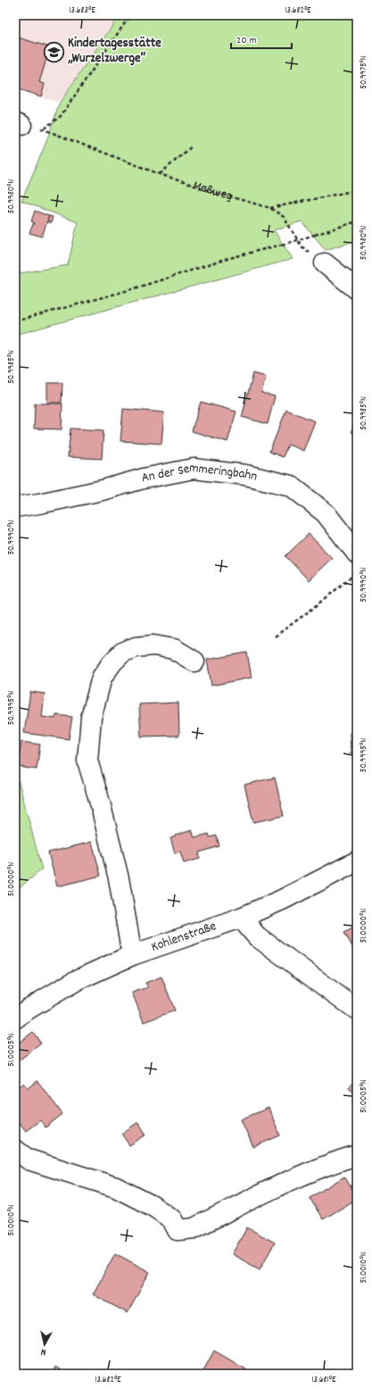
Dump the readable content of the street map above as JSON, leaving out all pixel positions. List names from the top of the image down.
{
  "streets": {
    "street": ["An der Semmeringbahn", "Kohlenstraße"],
    "path": ["Meßweg"]
  },
  "places": {
    "school or university": ["Kindertagesstätte „Wurzelzwerge“"]
  },
  "scale_bar": "20 m",
  "north": "bottom",
  "coordinates": [
    "13.683°E",
    "13.682°E",
    "50.9975°N",
    "50.9980°N",
    "50.9985°N",
    "50.9990°N",
    "50.9995°N",
    "51.0000°N",
    "51.0005°N",
    "51.0010°N",
    "13.681°E"
  ]
}
